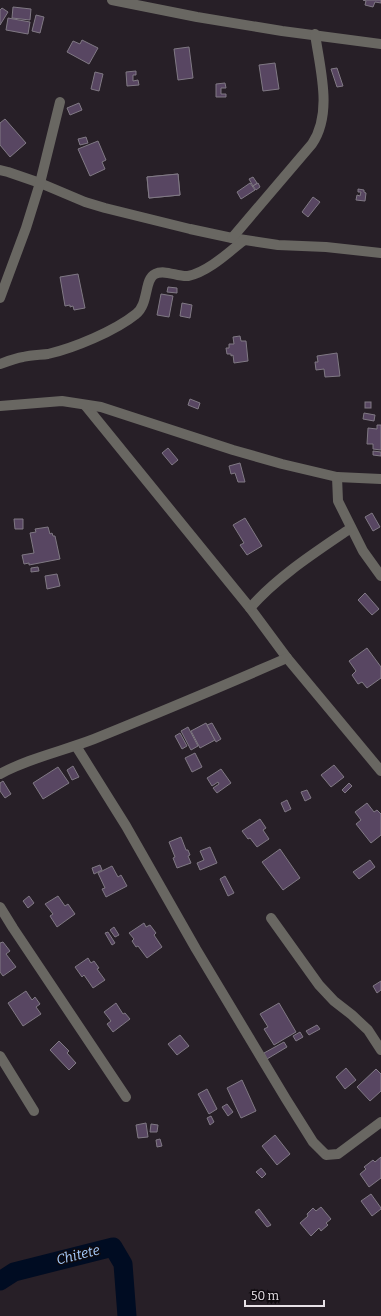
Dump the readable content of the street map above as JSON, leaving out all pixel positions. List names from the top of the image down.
{
  "water": ["Chitete"],
  "scale_bar": "50 m"
}
